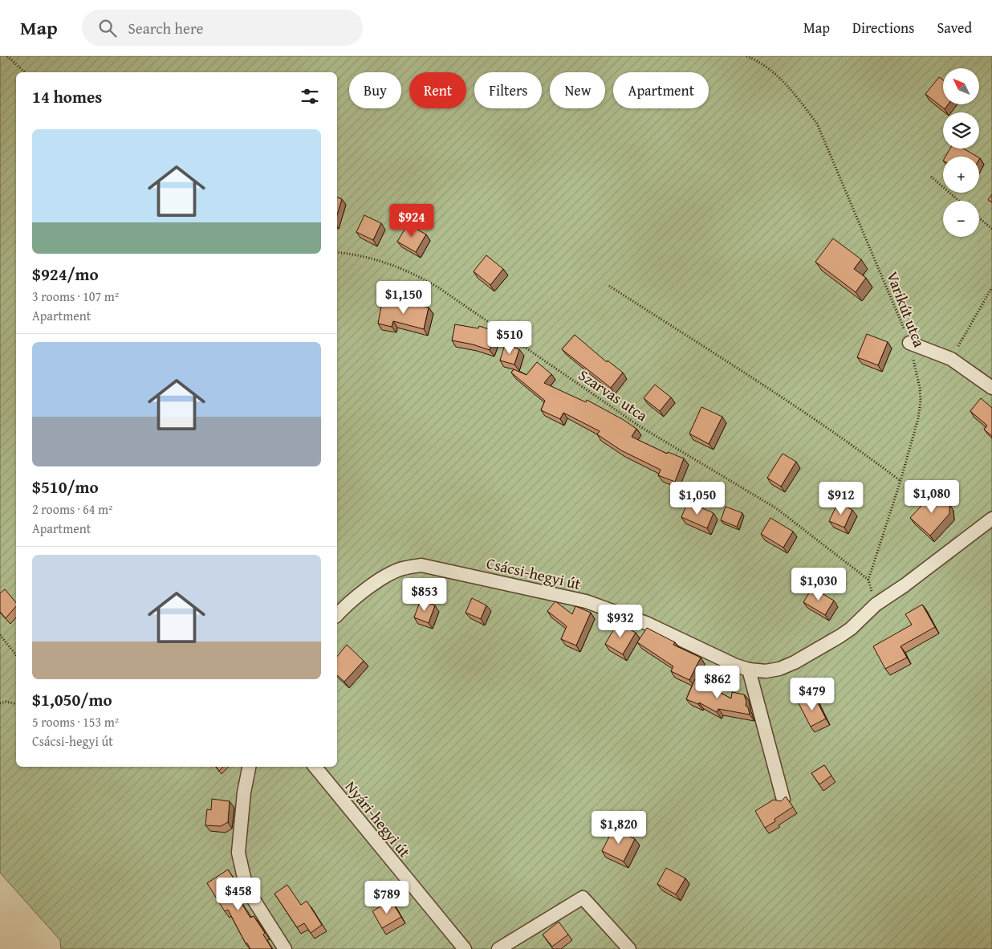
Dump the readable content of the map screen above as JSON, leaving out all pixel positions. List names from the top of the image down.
{
  "streets": {
    "street": ["Csácsi-hegyi út", "Nyári-hegyi út"],
    "path": ["Varikút utca", "Szarvas utca"]
  },
  "crossings": [
    ["Varikút utca", "Szarvas utca"]
  ],
  "north": "top left",
  "page": {
    "header": "Map",
    "search": "Search here",
    "nav": ["Map", "Directions", "Saved"],
    "map_buttons": ["+", "−"],
    "chip": [
      "Buy",
      "Rent",
      "Filters",
      "New",
      "Apartment"
    ],
    "heading": "14 homes",
    "list": [
      {
        "name": "$924/mo",
        "note": "3 rooms · 107 m² · Apartment"
      },
      {
        "name": "$510/mo",
        "note": "2 rooms · 64 m² · Apartment"
      },
      {
        "name": "$1,050/mo",
        "note": "5 rooms · 153 m² · Csácsi-hegyi út"
      }
    ],
    "price": [
      "$924",
      "$1,150",
      "$510",
      "$1,080",
      "$1,050",
      "$912",
      "$1,030",
      "$853",
      "$932",
      "$862",
      "$479",
      "$1,820",
      "$458",
      "$789"
    ]
  }
}
